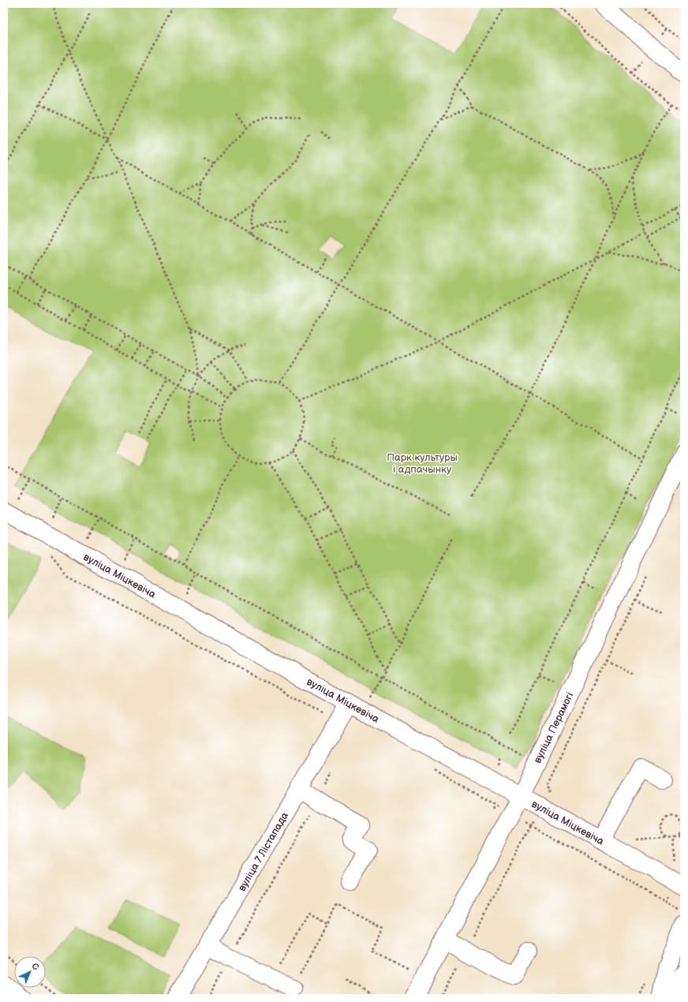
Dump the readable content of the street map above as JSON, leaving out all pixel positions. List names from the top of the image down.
{
  "streets": {
    "main road": ["вуліца Міцкевіча", "вуліца Перамогі", "вуліца 7 Лістапада"]
  },
  "crossings": [
    ["вуліца Міцкевіча", "вуліца Перамогі"],
    ["вуліца Міцкевіча", "вуліца 7 Лістапада"]
  ],
  "parks": ["Парк культуры і адпачынку"],
  "north": "top right"
}
